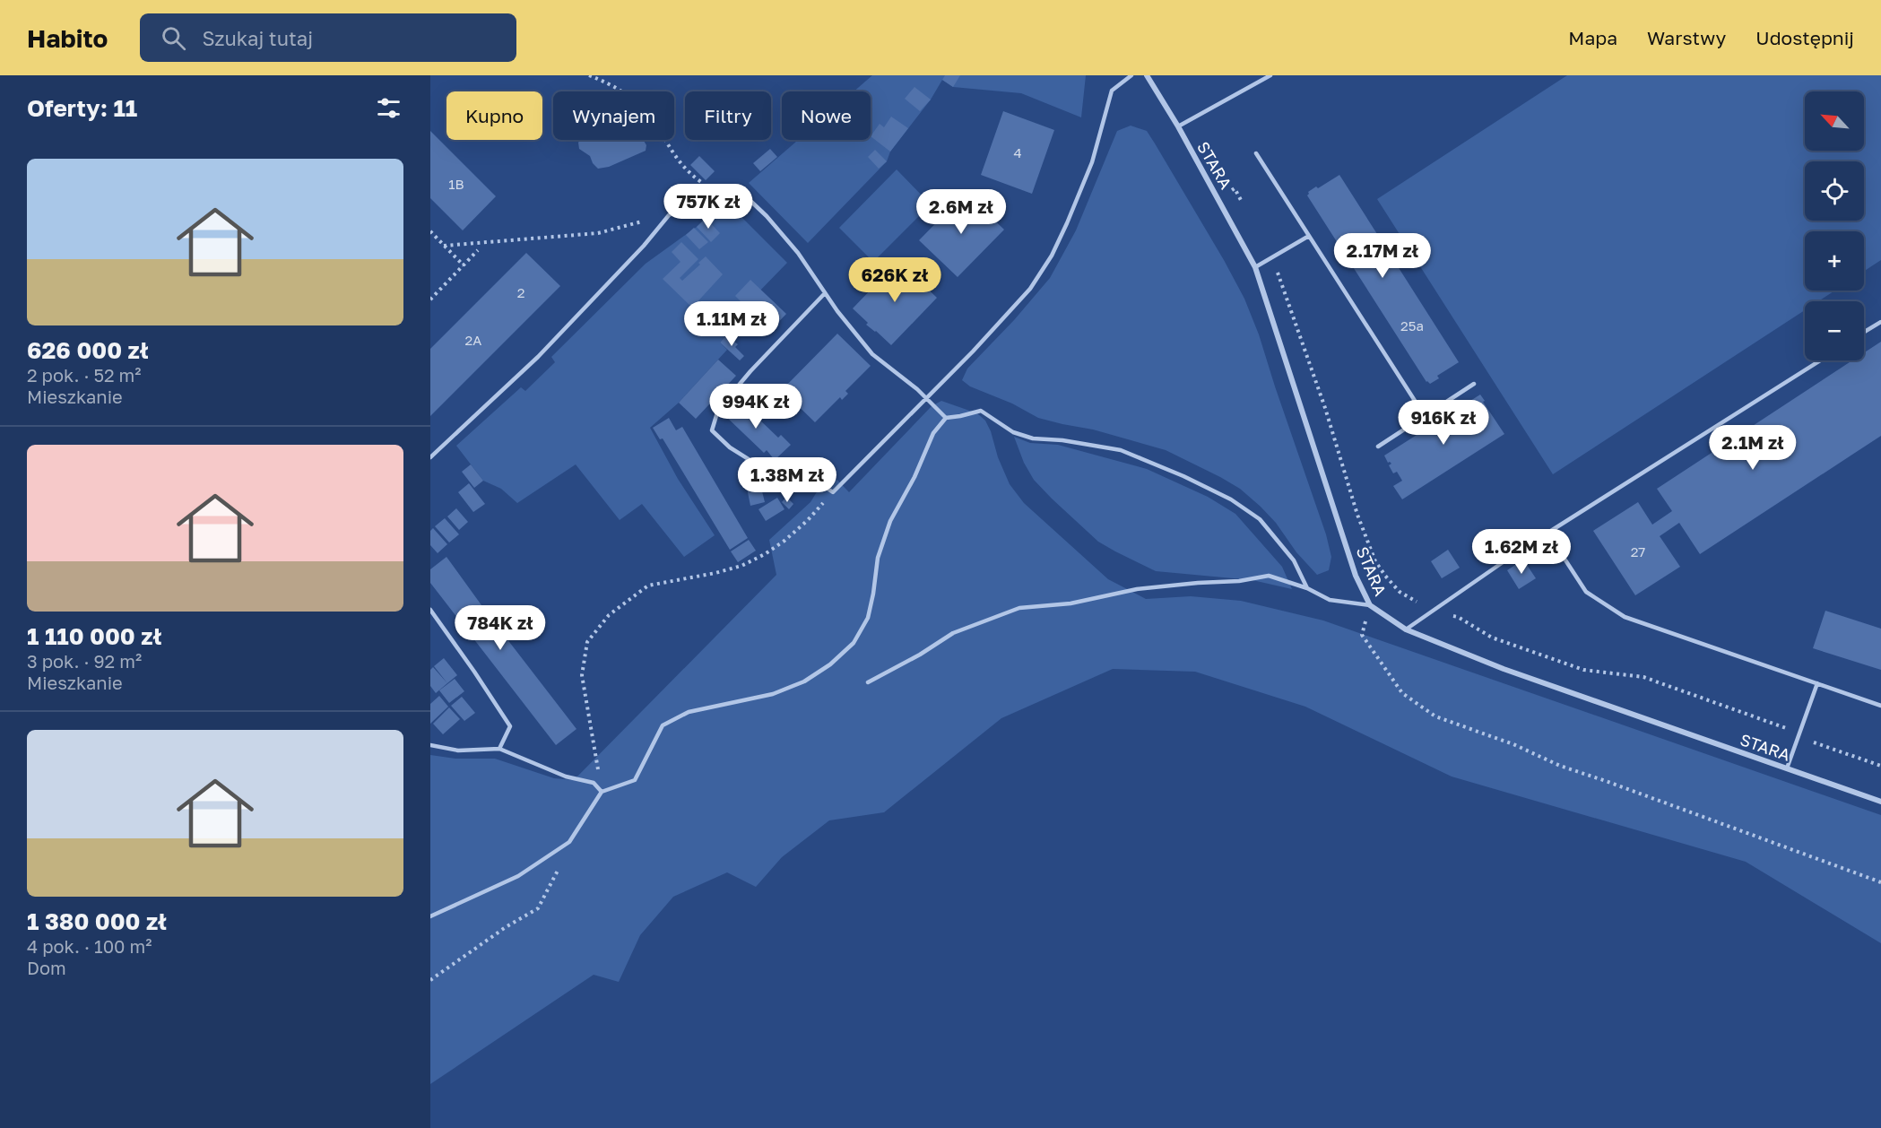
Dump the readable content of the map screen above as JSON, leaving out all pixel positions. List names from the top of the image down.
{
  "streets": {
    "street": ["STARA"]
  },
  "house_numbers": [
    "4",
    "1B",
    "2",
    "25a",
    "2A",
    "27"
  ],
  "north": "top left",
  "page": {
    "header": "Habito",
    "search": "Szukaj tutaj",
    "nav": ["Mapa", "Warstwy", "Udostępnij"],
    "heading": "Oferty: 11",
    "map_buttons": ["+", "−"],
    "chip": [
      "Kupno",
      "Wynajem",
      "Filtry",
      "Nowe"
    ],
    "list": [
      {
        "name": "626 000 zł",
        "note": "2 pok. · 52 m² · Mieszkanie"
      },
      {
        "name": "1 110 000 zł",
        "note": "3 pok. · 92 m² · Mieszkanie"
      },
      {
        "name": "1 380 000 zł",
        "note": "4 pok. · 100 m² · Dom"
      }
    ],
    "price": [
      "757K zł",
      "2.6M zł",
      "2.17M zł",
      "626K zł",
      "1.11M zł",
      "994K zł",
      "916K zł",
      "2.1M zł",
      "1.38M zł",
      "1.62M zł",
      "784K zł"
    ]
  }
}
